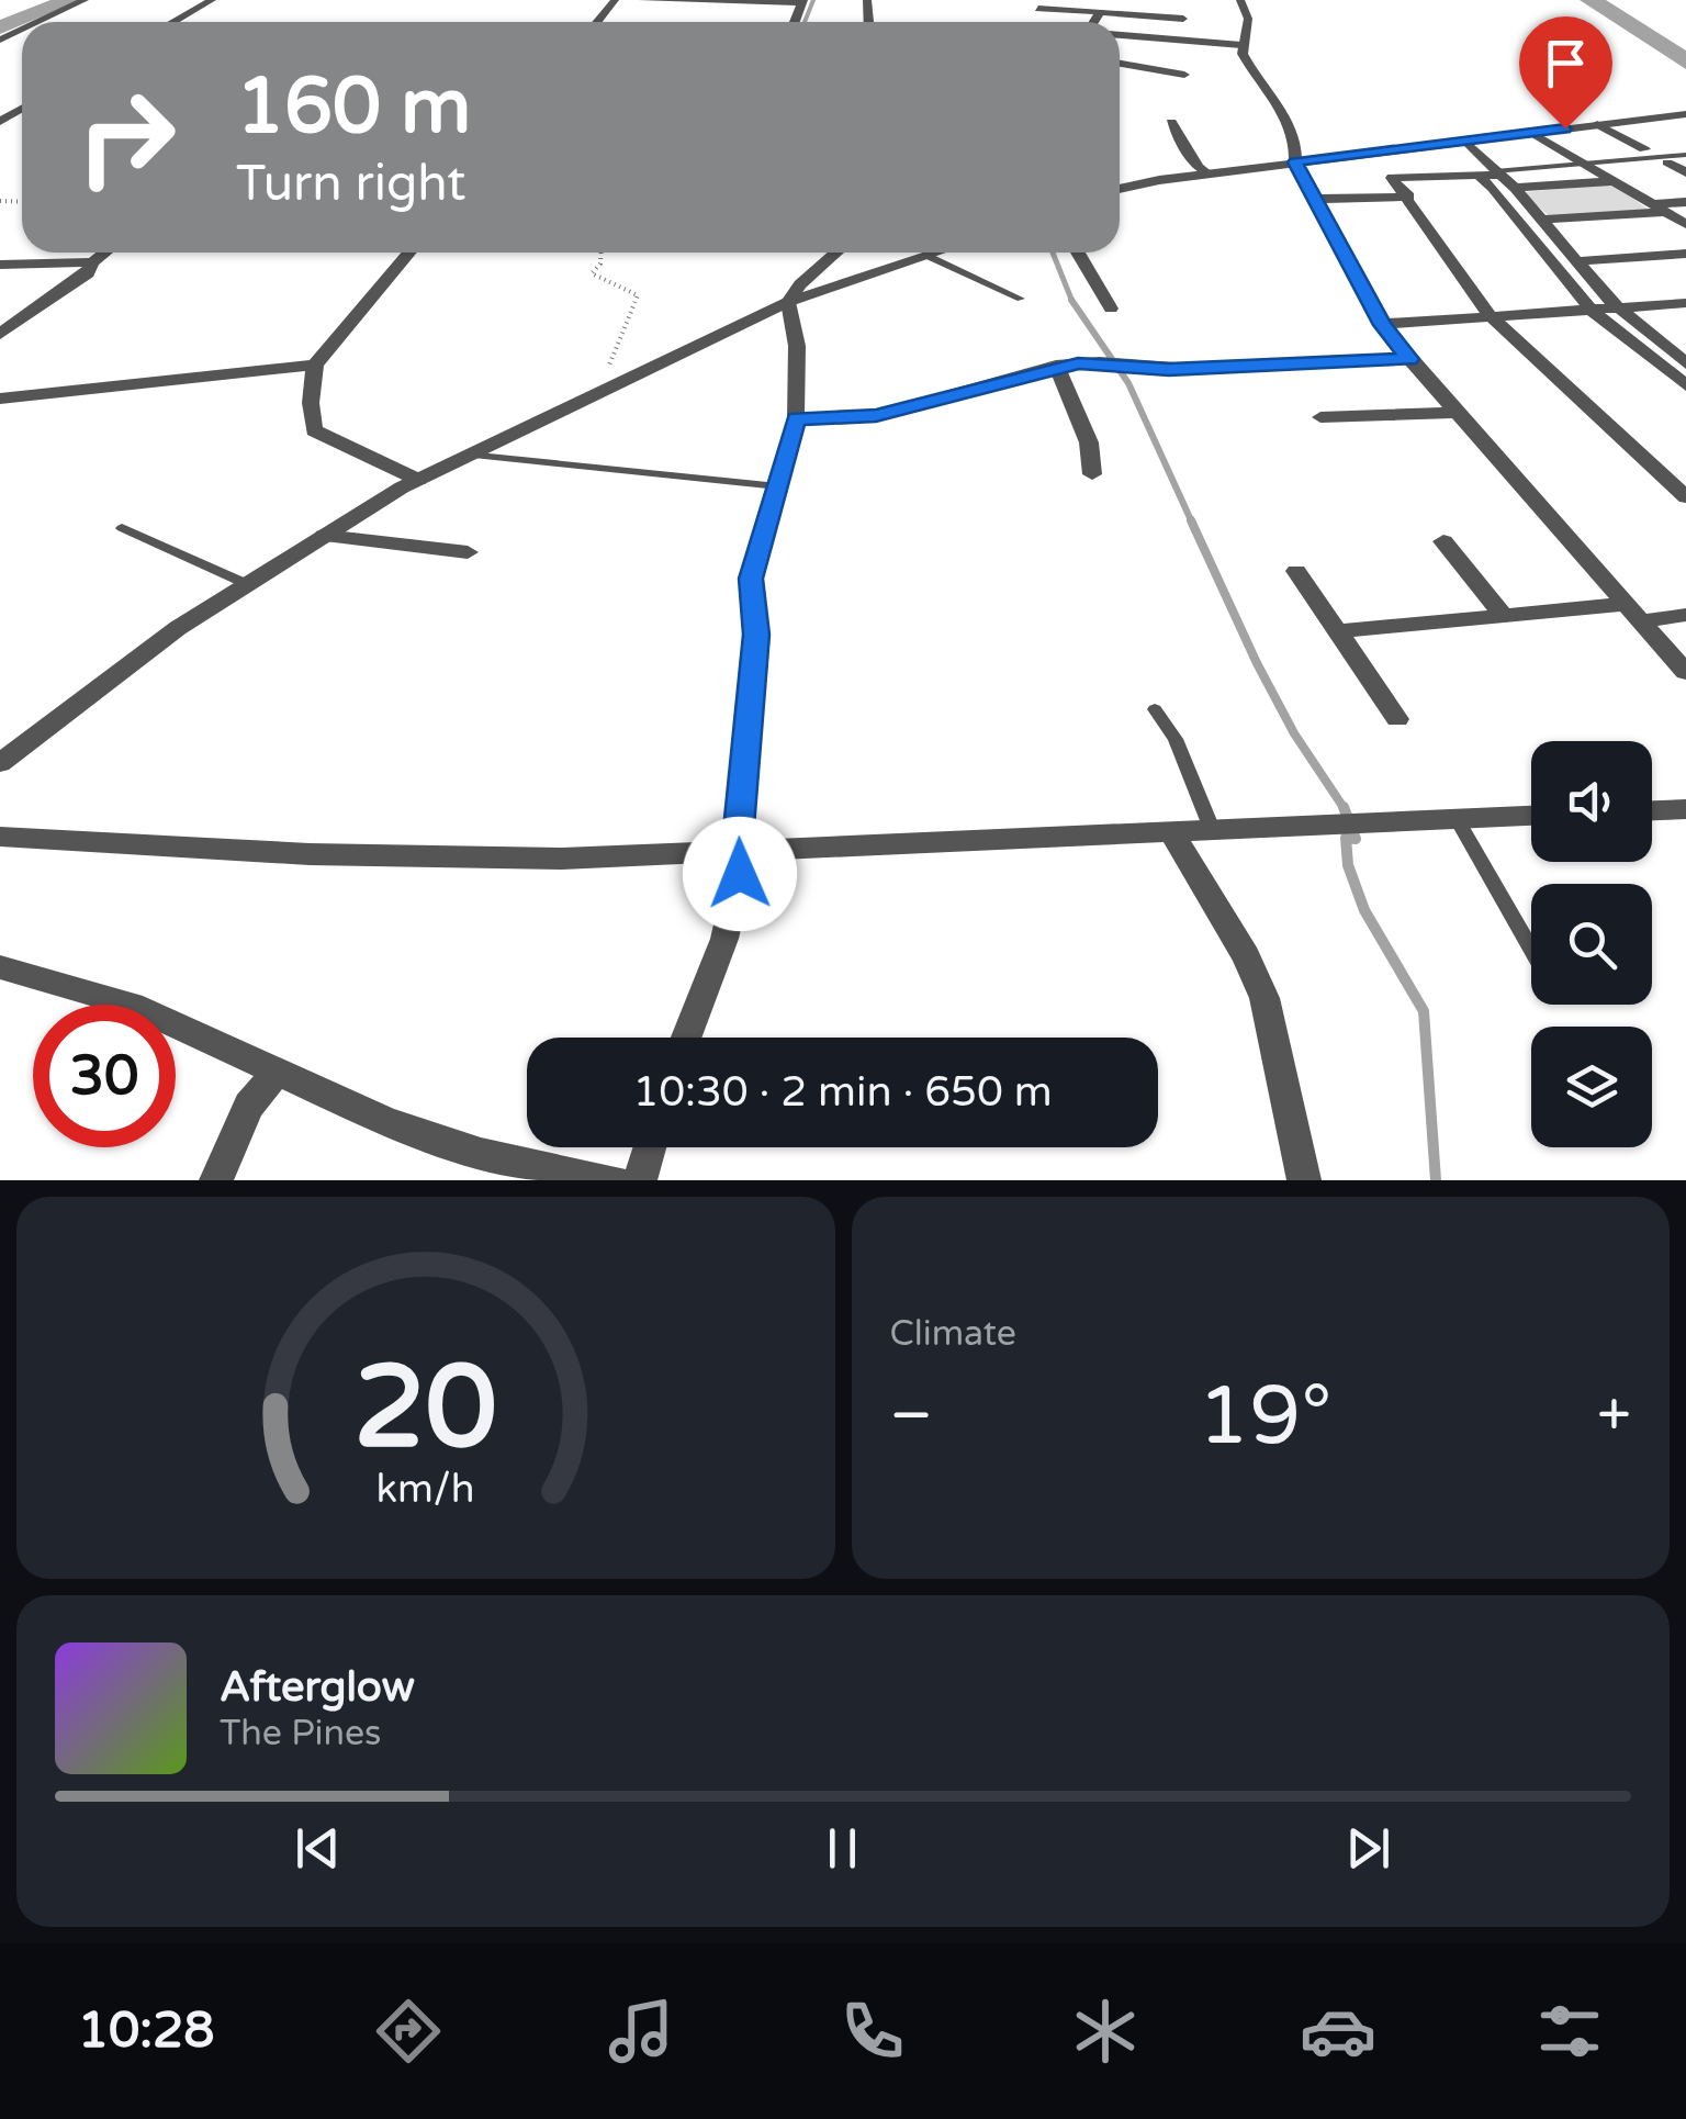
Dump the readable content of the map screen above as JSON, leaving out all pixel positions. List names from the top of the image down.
{
  "page": {
    "turn": ["160 m", "Turn right"],
    "limit": "30",
    "trip": "10:30 · 2 min · 650 m",
    "tile": "Climate",
    "heat": ["−", "19°", "+"],
    "song": ["Afterglow", "The Pines"],
    "tabs": "10:28",
    "gauge": ["20", "km/h"]
  }
}
